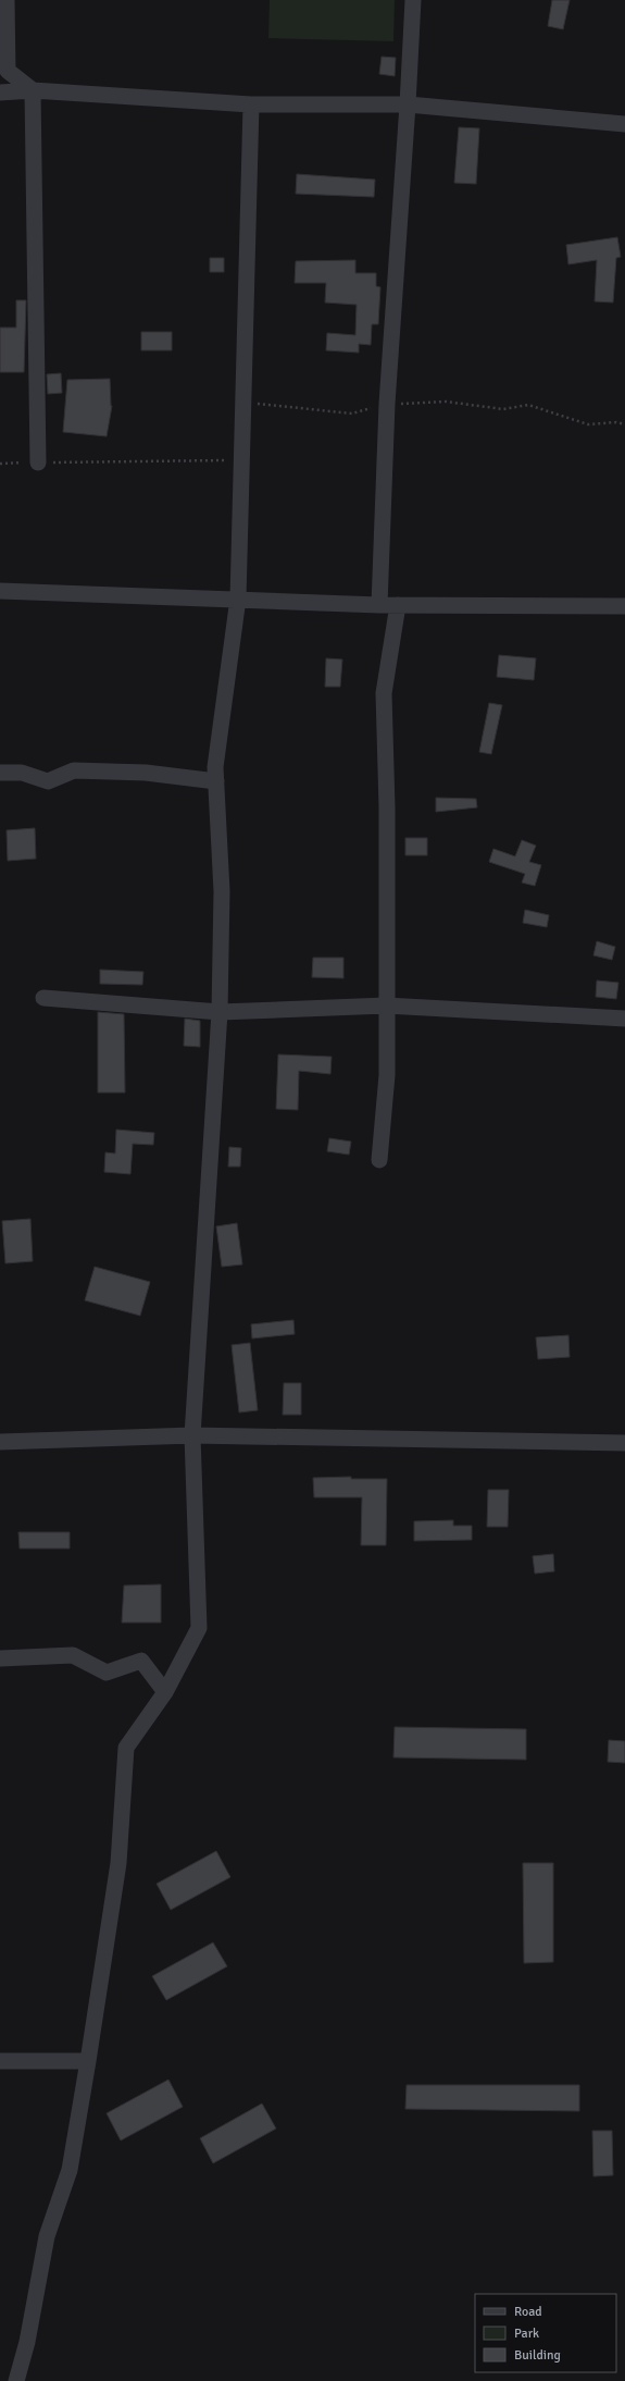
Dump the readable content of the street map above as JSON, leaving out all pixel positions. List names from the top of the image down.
{
  "legend": ["Road", "Park", "Building"]
}
